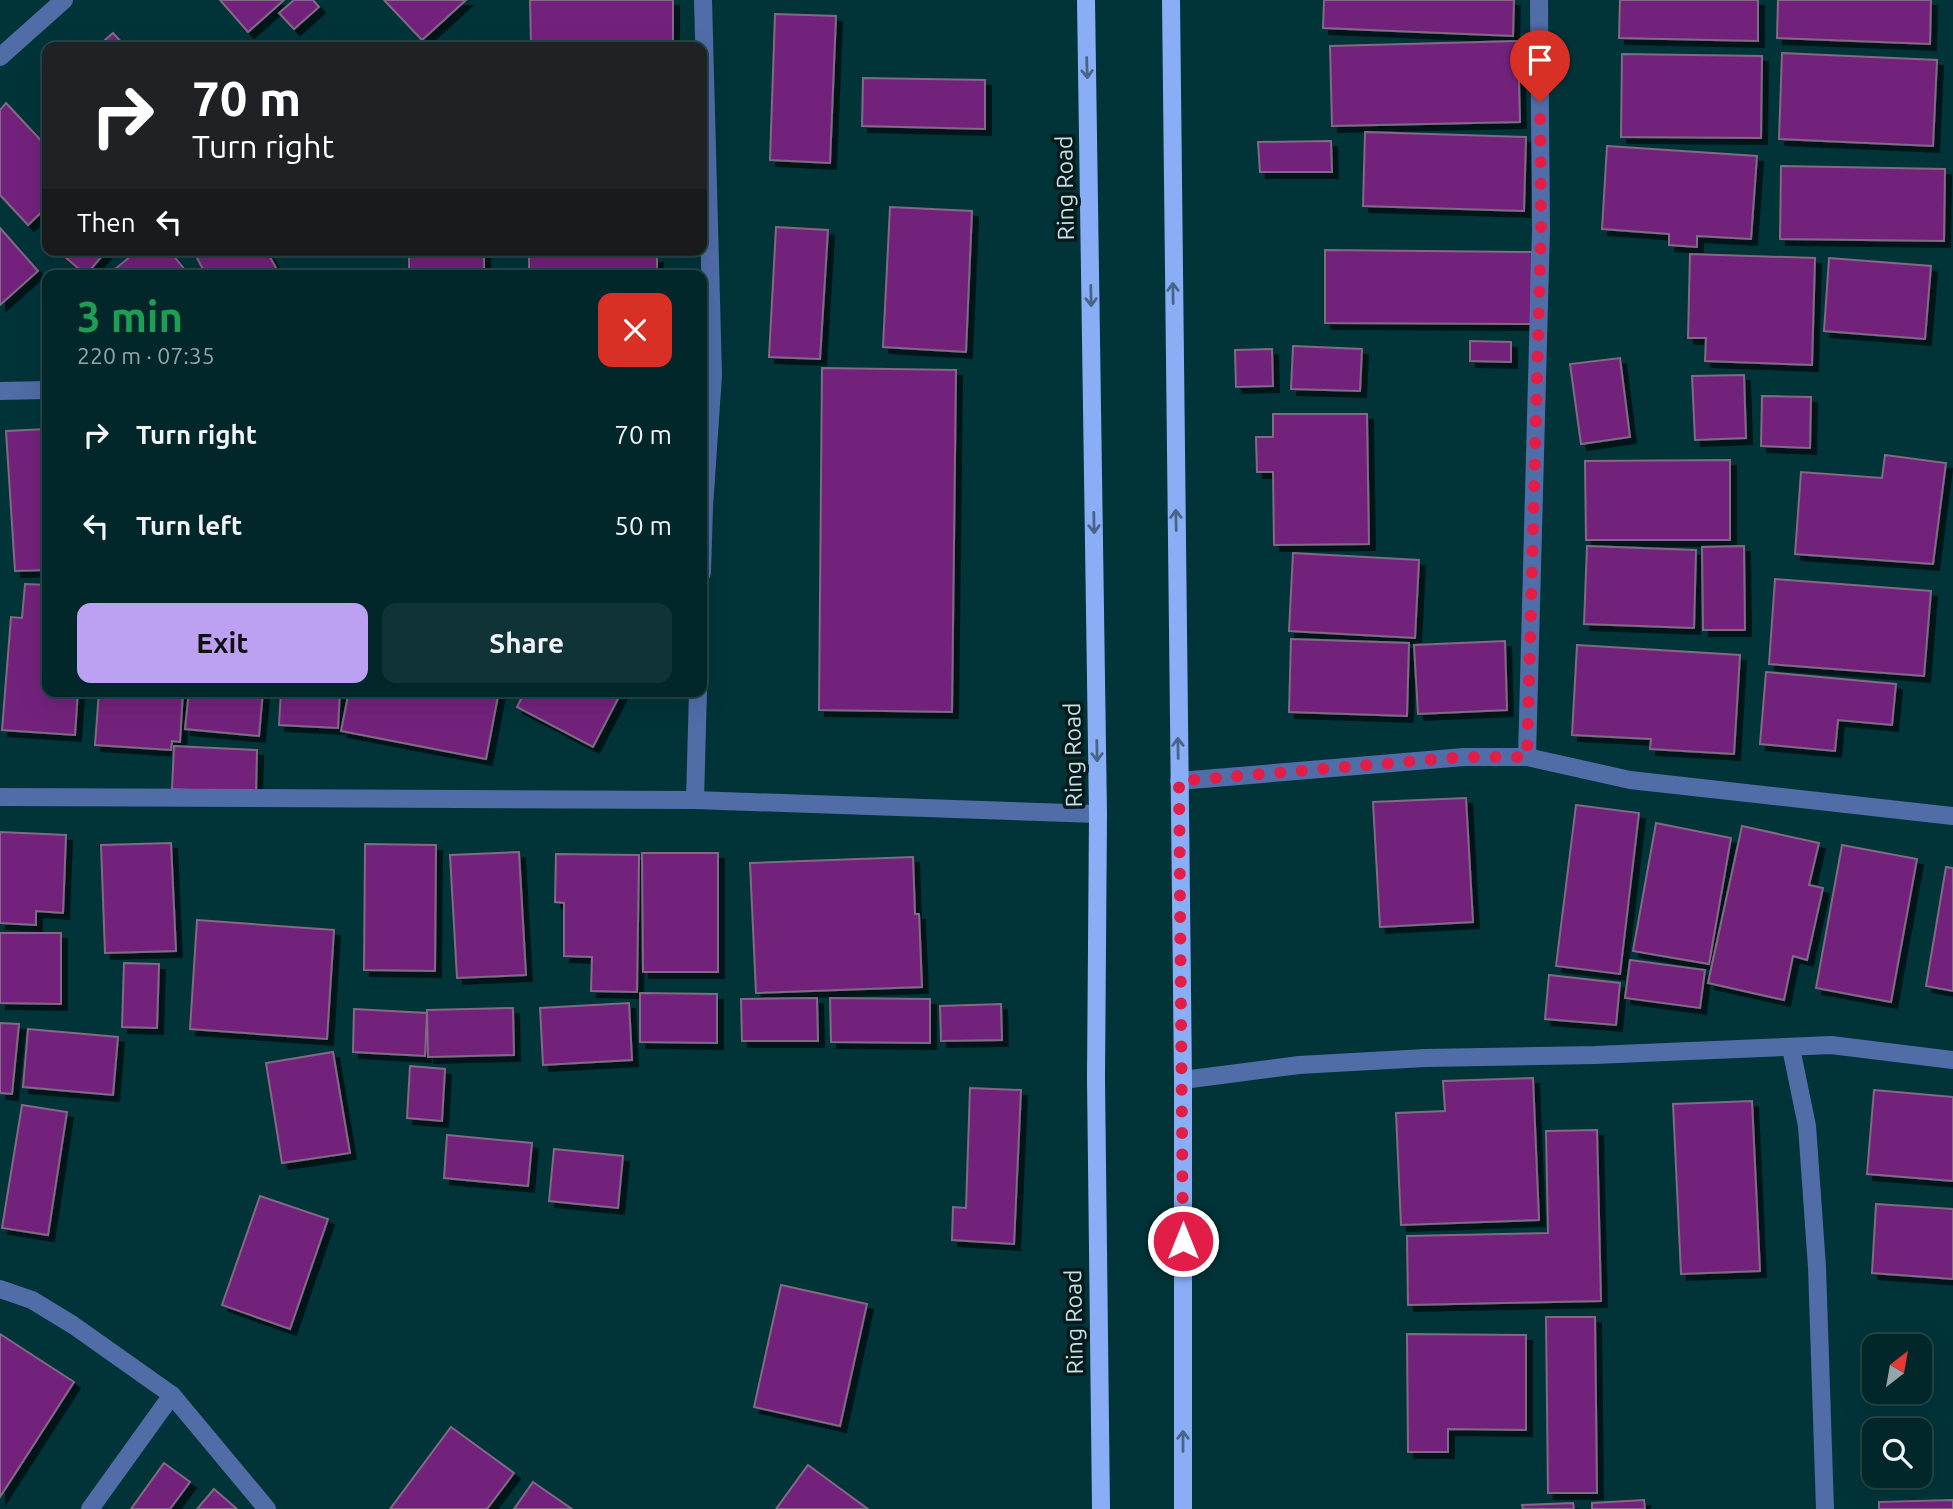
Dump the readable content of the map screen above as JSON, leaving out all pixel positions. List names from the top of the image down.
{
  "streets": {
    "main road": ["Ring Road"]
  },
  "north": "top right",
  "page": {
    "turn": ["70 m", "Turn right"],
    "then": "Then",
    "heading": ["3 min", "220 m · 07:35"],
    "list": [
      {
        "name": "Turn right",
        "value": "70 m"
      },
      {
        "name": "Turn left",
        "value": "50 m"
      }
    ],
    "buttons": ["Exit", "Share"]
  }
}
